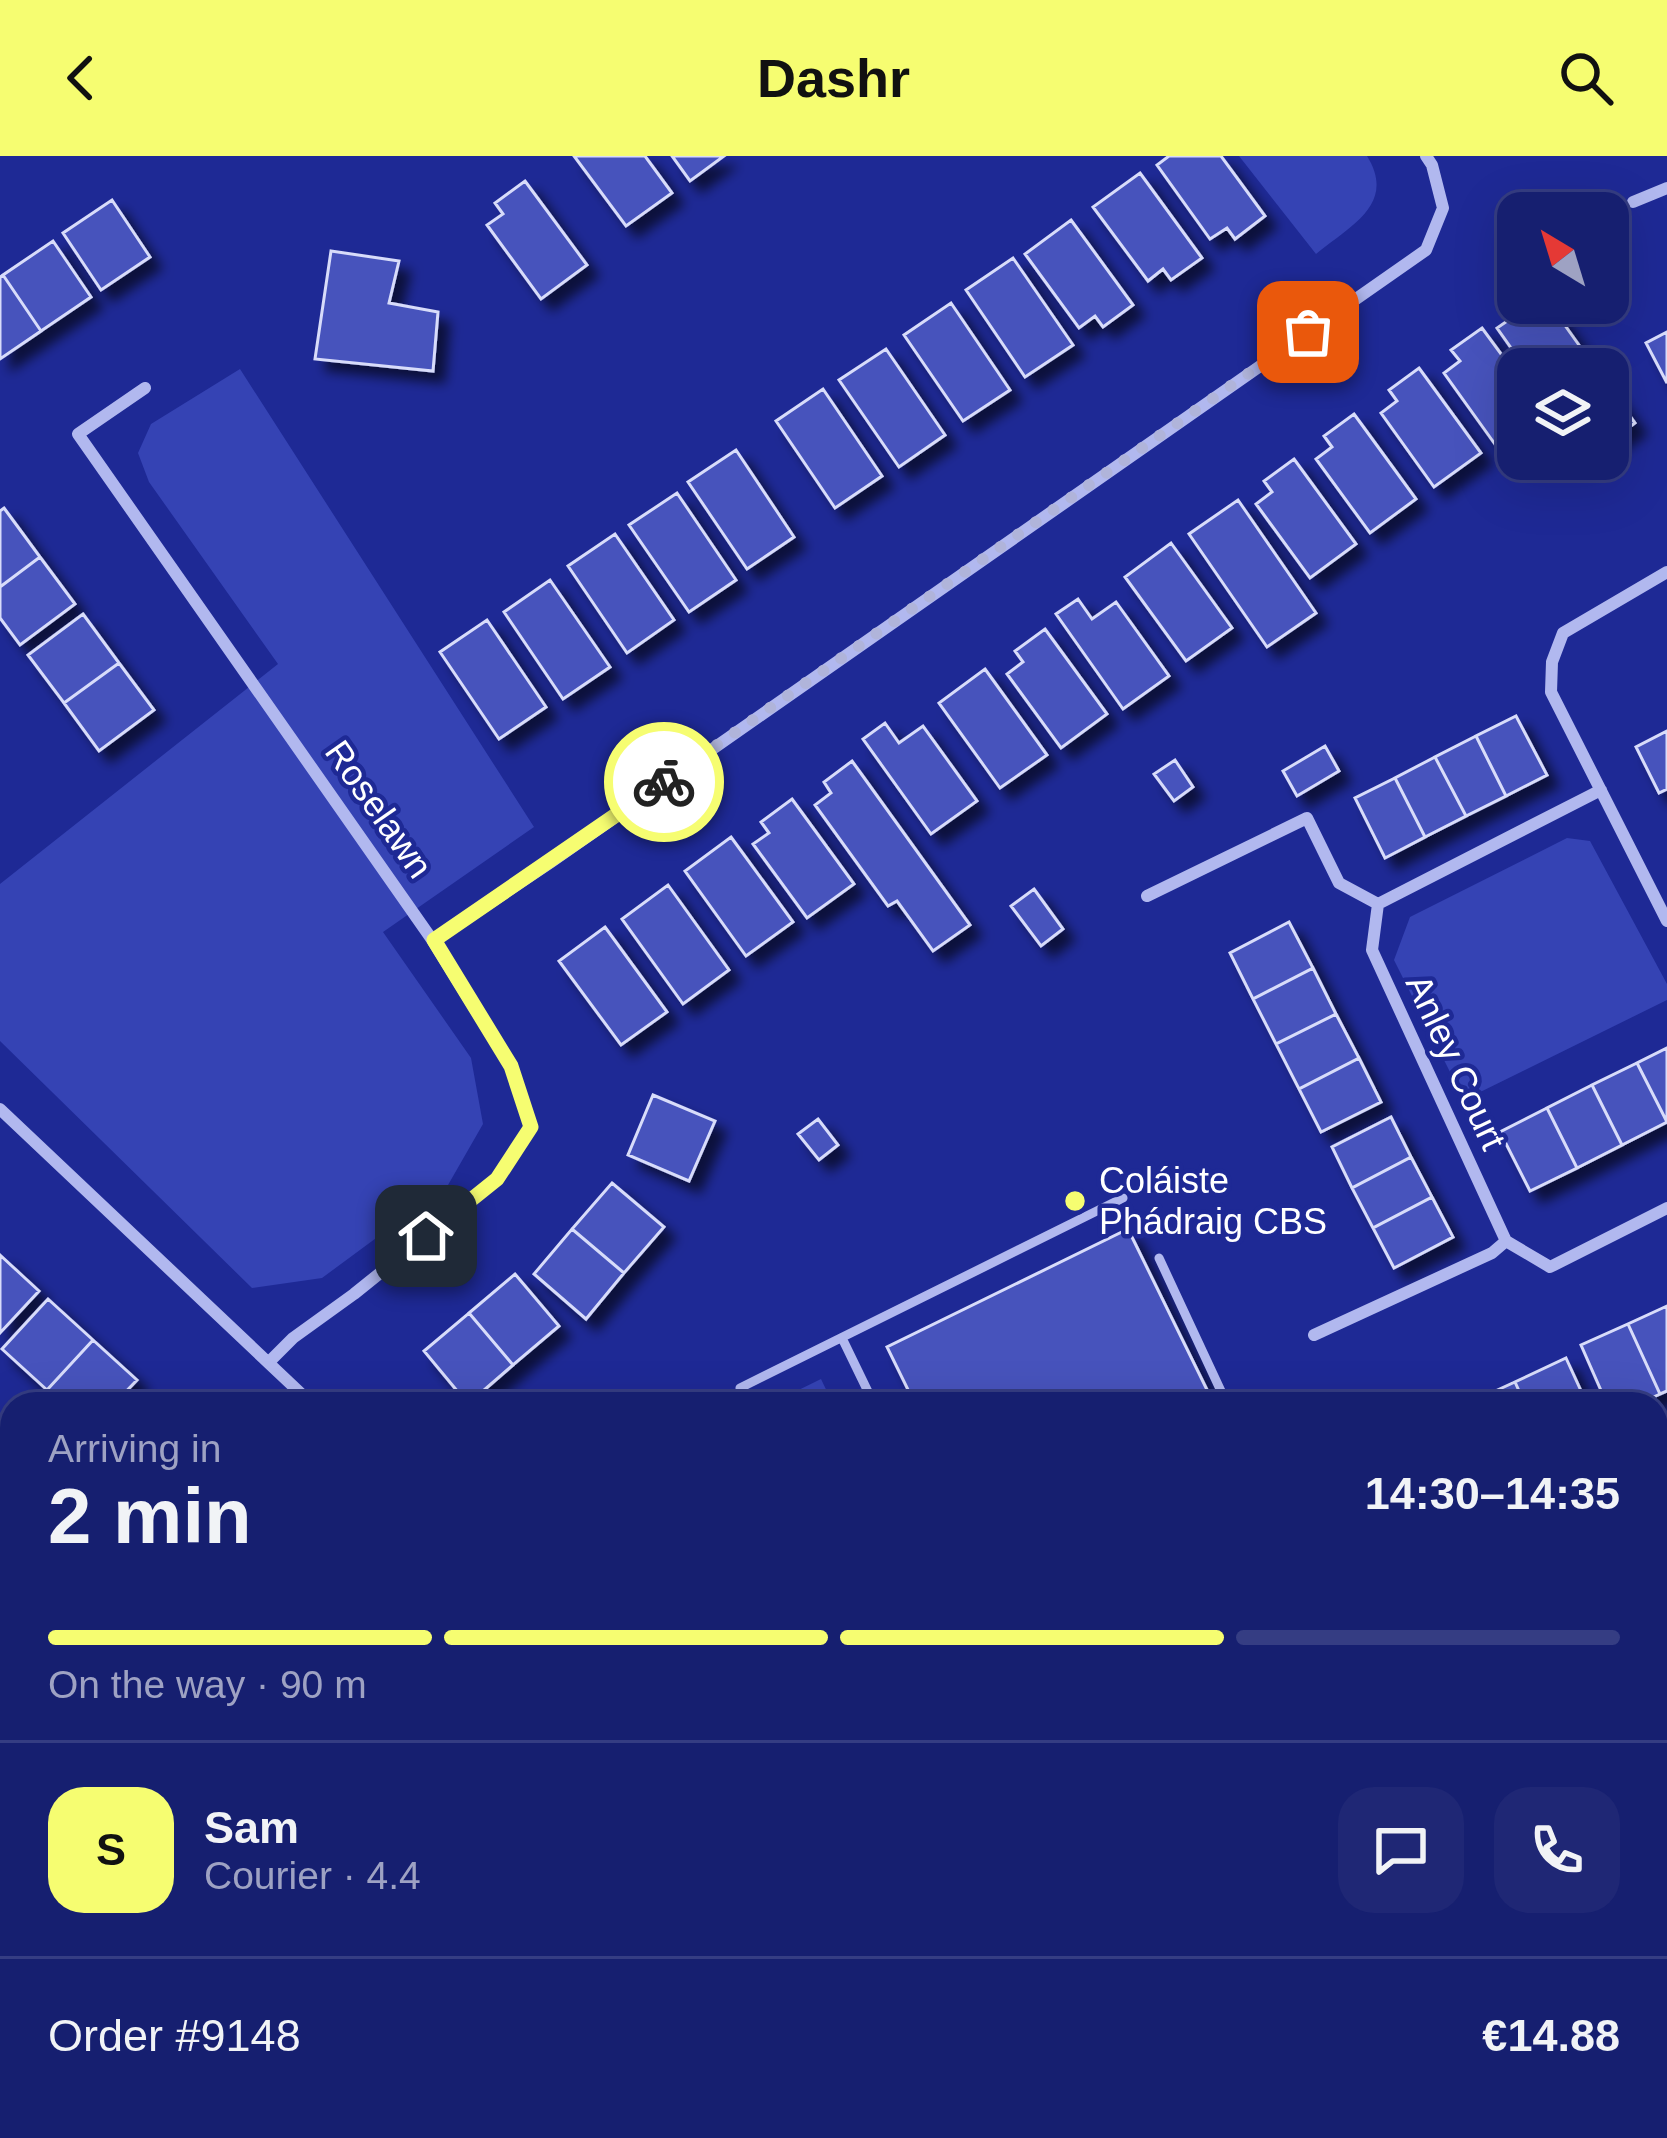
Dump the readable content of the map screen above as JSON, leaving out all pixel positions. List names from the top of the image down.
{
  "streets": {
    "street": ["Roselawn", "Anley Court"]
  },
  "places": ["Coláiste Phádraig CBS"],
  "north": "top left",
  "page": {
    "header": "Dashr",
    "heading": ["2 min", "Arriving in", "14:30–14:35"],
    "panel": [
      "Sam",
      "Courier · 4.4",
      "Order #9148",
      "€14.88"
    ],
    "bar": "On the way · 90 m",
    "round": "S"
  }
}
